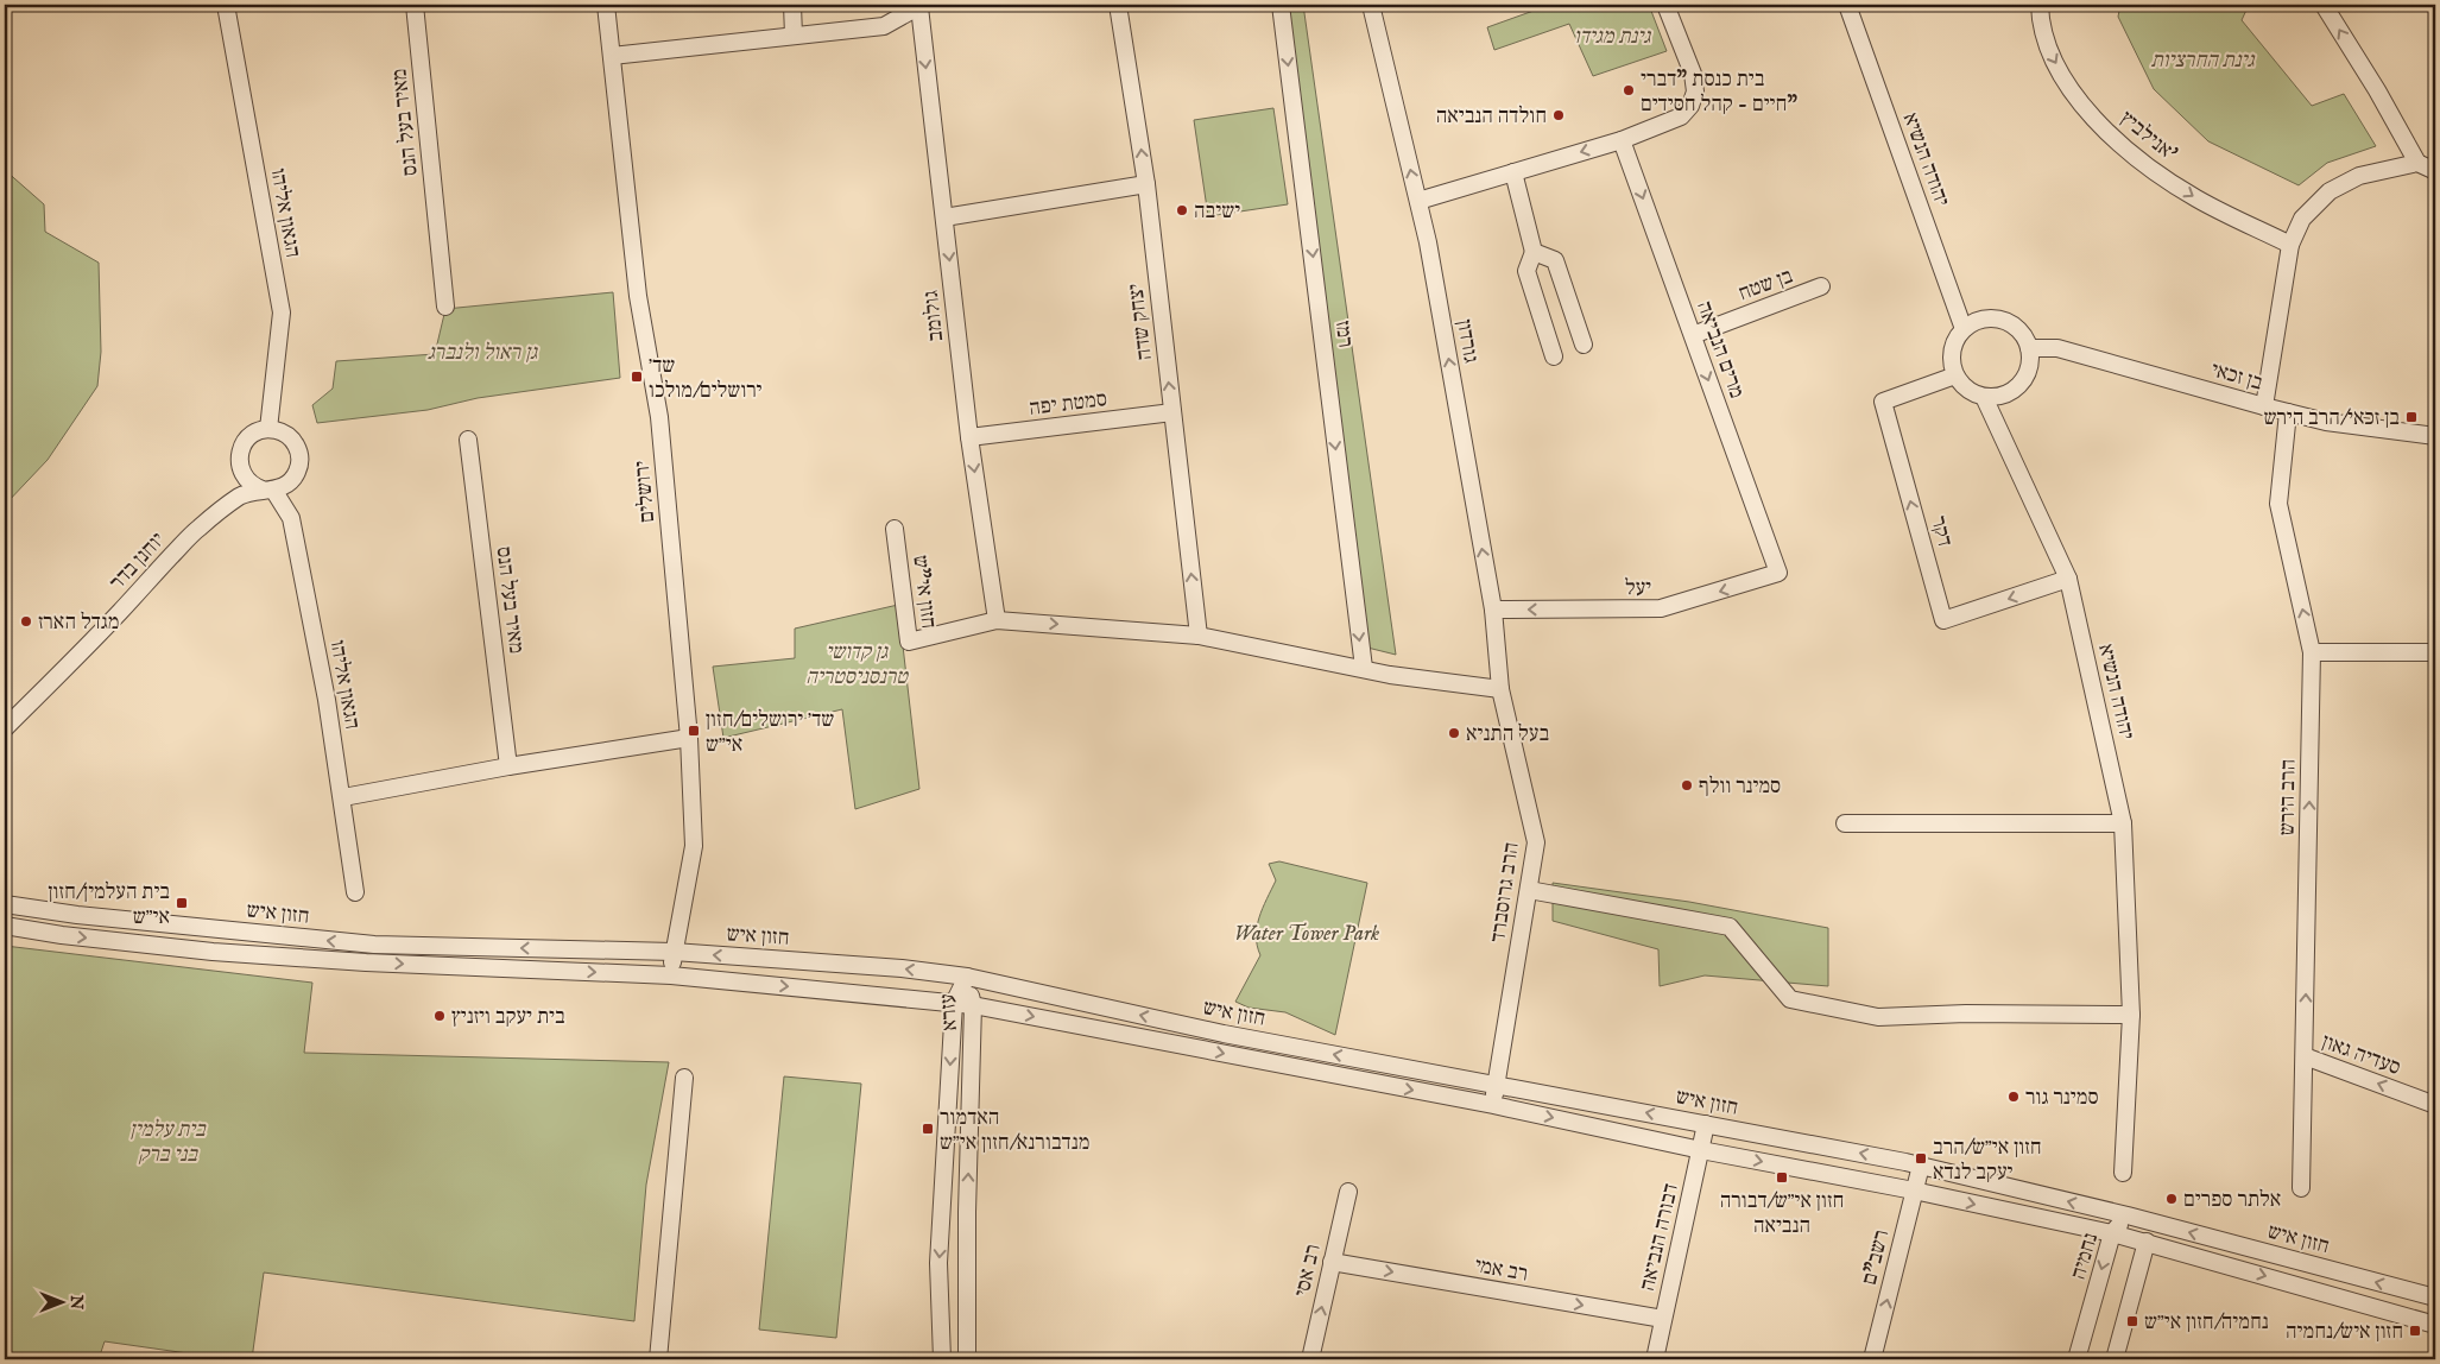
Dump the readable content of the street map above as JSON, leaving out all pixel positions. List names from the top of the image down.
{
  "streets": {
    "street": [
      "מאיר בעל הנס",
      "אנילביץ'",
      "יהודה הנשיא",
      "הגאון אליהו",
      "בן שטח",
      "גולומב",
      "יצחק שדה",
      "רמז",
      "גורדון",
      "מרים הנביאה",
      "בן זכאי",
      "סמטת יפה",
      "ירושלים",
      "דקר",
      "יוחנן בדר",
      "יעל",
      "חזון אי\"ש",
      "הרב הירש",
      "הרב גרוסברד",
      "חזון איש",
      "עזרא",
      "סעדיה גאון",
      "דבורה הנביאה",
      "נחמיה",
      "רשב\"ם",
      "רב אמי",
      "רב אסי"
    ]
  },
  "crossings": [
    ["יהודה הנשיא", "בן זכאי"],
    ["יהודה הנשיא", "דקר"],
    ["הגאון אליהו", "יוחנן בדר"],
    ["בן שטח", "מרים הנביאה"],
    ["גולומב", "סמטת יפה"],
    ["גולומב", "חזון אי\"ש"],
    ["יצחק שדה", "סמטת יפה"],
    ["גורדון", "יעל"],
    ["גורדון", "הרב גרוסברד"],
    ["מרים הנביאה", "יעל"],
    ["בן זכאי", "דקר"],
    ["בן זכאי", "הרב הירש"],
    ["ירושלים", "חזון איש"],
    ["הרב הירש", "סעדיה גאון"],
    ["הרב גרוסברד", "חזון איש"],
    ["חזון איש", "עזרא"],
    ["חזון איש", "דבורה הנביאה"],
    ["חזון איש", "נחמיה"],
    ["חזון איש", "רשב\"ם"],
    ["דבורה הנביאה", "רב אמי"],
    ["רב אמי", "רב אסי"]
  ],
  "one_way": [
    "אנילביץ'",
    "גולומב",
    "יצחק שדה",
    "רמז",
    "יעל",
    "הרב הירש",
    "סעדיה גאון",
    "רשב\"ם",
    "רב אמי",
    "רב אסי"
  ],
  "parks": [
    "גינת מגידו",
    "גינת החרציות",
    "גן ראול ולנברג",
    "גן קדושי טרנסניסטריה",
    "Water Tower Park",
    "בית עלמין בני ברק"
  ],
  "places": {
    "other": [
      "בית כנסת \"דברי חיים - קהל חסידים\"",
      "חולדה הנביאה",
      "ישיבה",
      "מגדל הארז",
      "בעל התניא",
      "סמינר וולף",
      "בית יעקב ויזניץ",
      "סמינר גור",
      "אלתר ספרים"
    ],
    "transit": [
      "שד׳ ירושלים/מולכו",
      "בן זכאי/הרב הירש",
      "שד׳ ירושלים/חזון אי״ש",
      "בית העלמין/חזון אי״ש",
      "האדמור מנדבורנא/חזון אי״ש",
      "חזון אי״ש/הרב יעקב לנדא",
      "חזון אי״ש/דבורה הנביאה",
      "נחמיה/חזון אי״ש",
      "חזון איש/נחמיה"
    ]
  },
  "north": "right"
}
